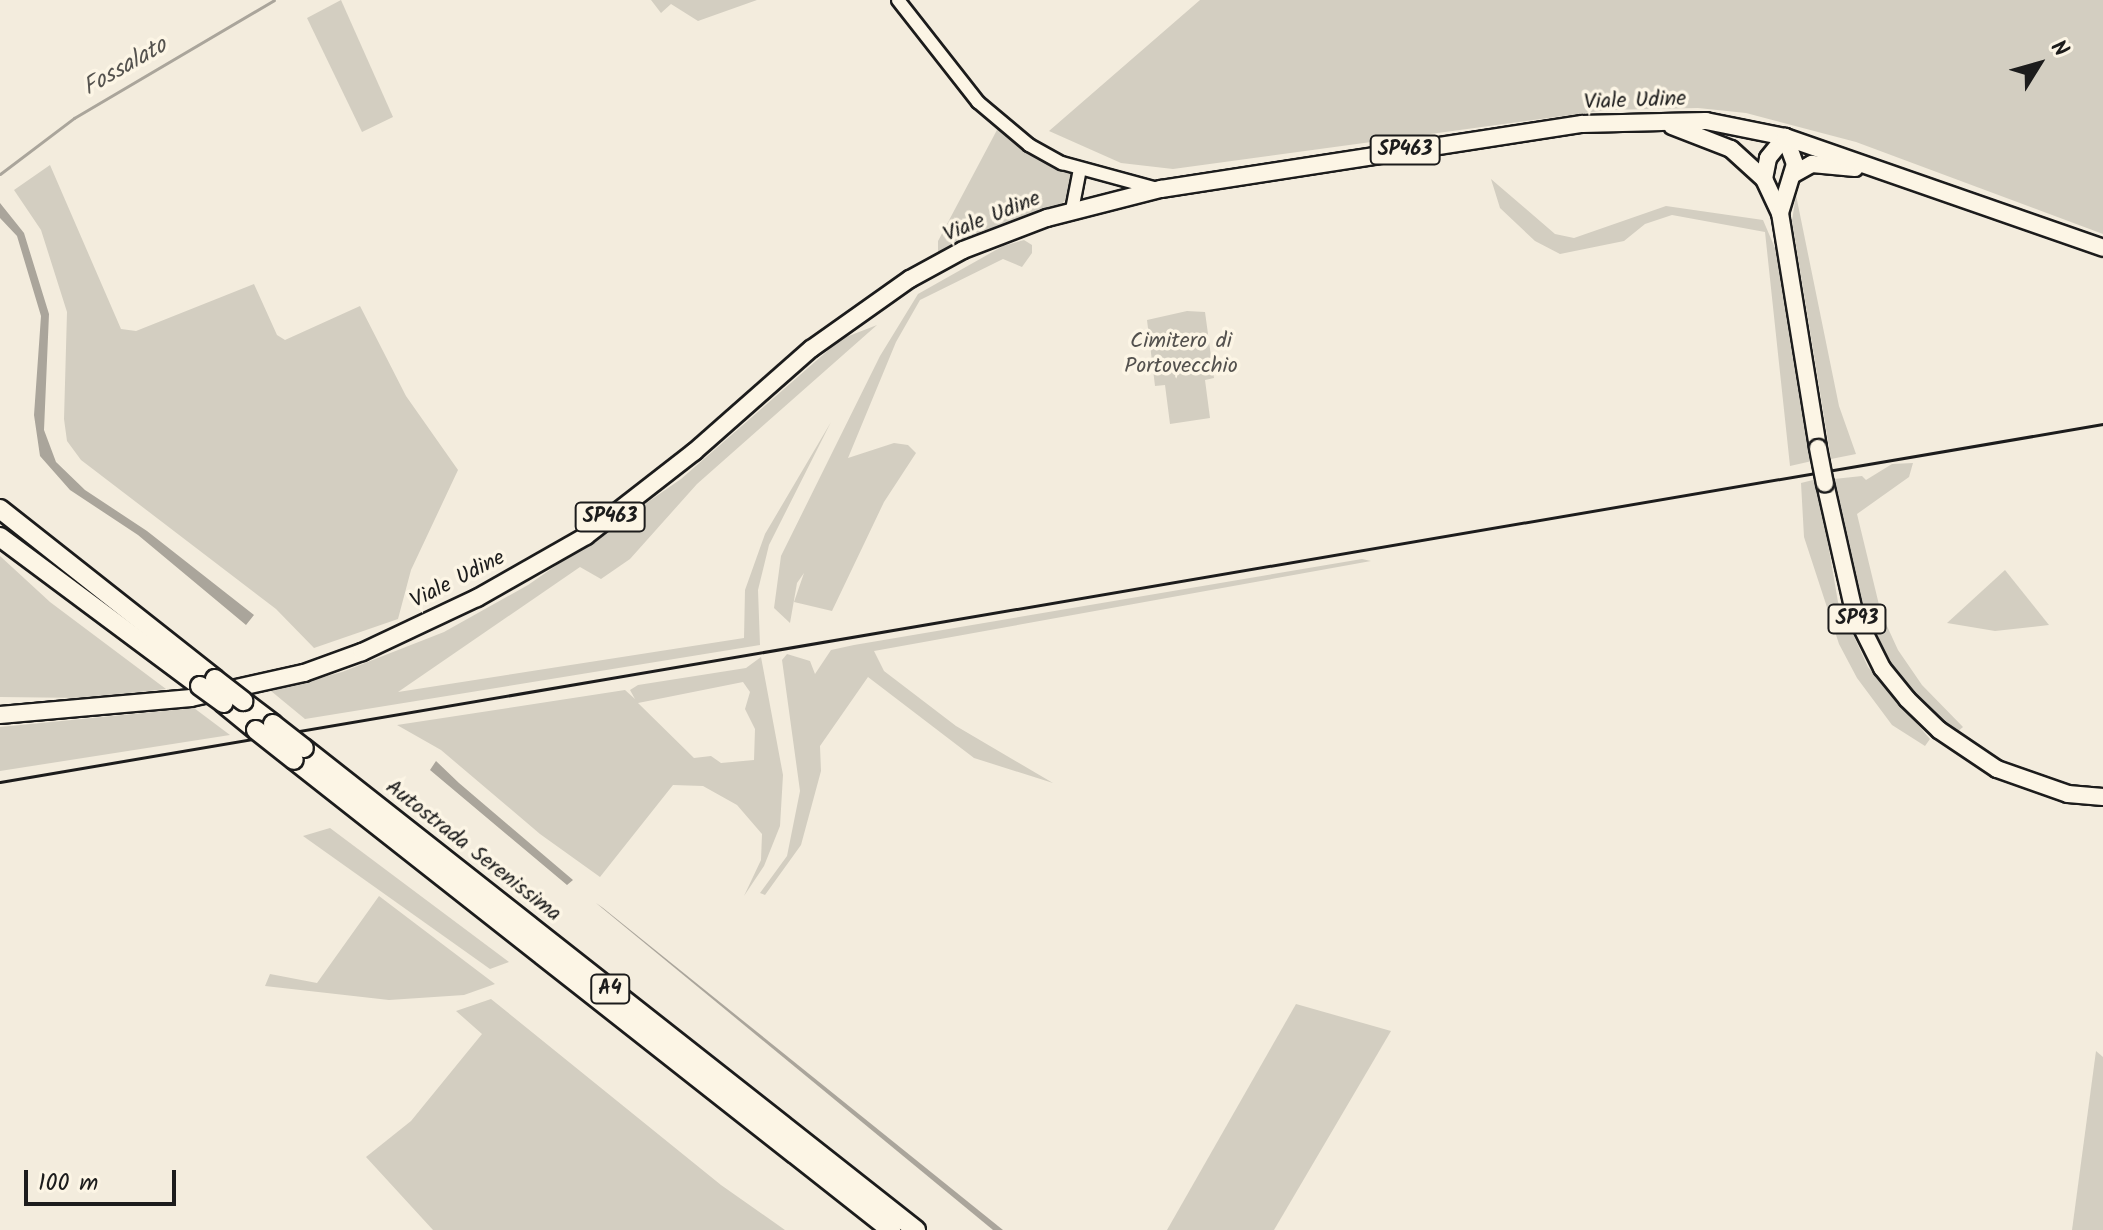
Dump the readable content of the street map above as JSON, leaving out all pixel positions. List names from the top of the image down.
{
  "streets": {
    "highway": ["Autostrada Serenissima", "A4"],
    "main road": ["Viale Udine", "SP463", "SP93"]
  },
  "crossings": [
    ["Viale Udine", "SP93"]
  ],
  "water": ["Fossalato"],
  "parks": ["Cimitero di Portovecchio"],
  "scale_bar": "100 m",
  "north": "top right"
}
